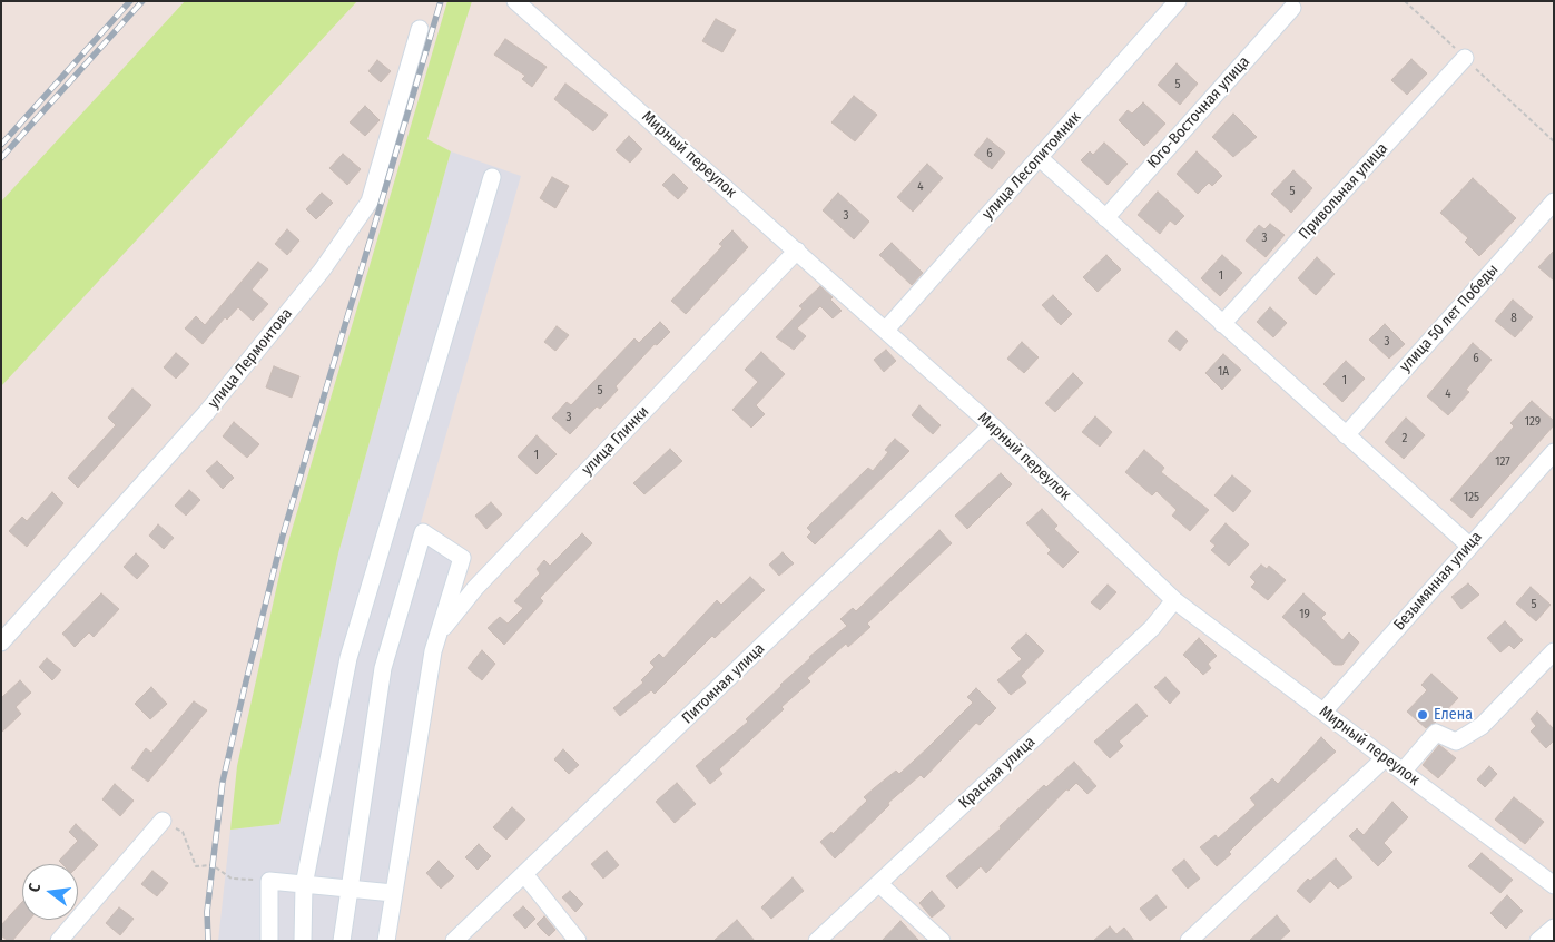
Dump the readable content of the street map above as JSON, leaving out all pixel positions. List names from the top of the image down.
{
  "streets": {
    "street": [
      "Юго-Восточная улица",
      "Мирный переулок",
      "улица Лесопитомник",
      "Привольная улица",
      "улица 50 лет Победы",
      "улица Лермонтова",
      "улица Глинки",
      "Безымянная улица",
      "Питомная улица",
      "Красная улица"
    ]
  },
  "crossings": [
    ["Мирный переулок", "улица Лесопитомник"],
    ["Мирный переулок", "улица Глинки"],
    ["Мирный переулок", "Безымянная улица"],
    ["Мирный переулок", "Питомная улица"],
    ["Мирный переулок", "Красная улица"]
  ],
  "places": ["Елена"],
  "house_numbers": [
    "5",
    "6",
    "4",
    "5",
    "3",
    "3",
    "1",
    "8",
    "3",
    "6",
    "1А",
    "1",
    "5",
    "4",
    "3",
    "129",
    "2",
    "1",
    "127",
    "125",
    "5",
    "19"
  ],
  "north": "left"
}
